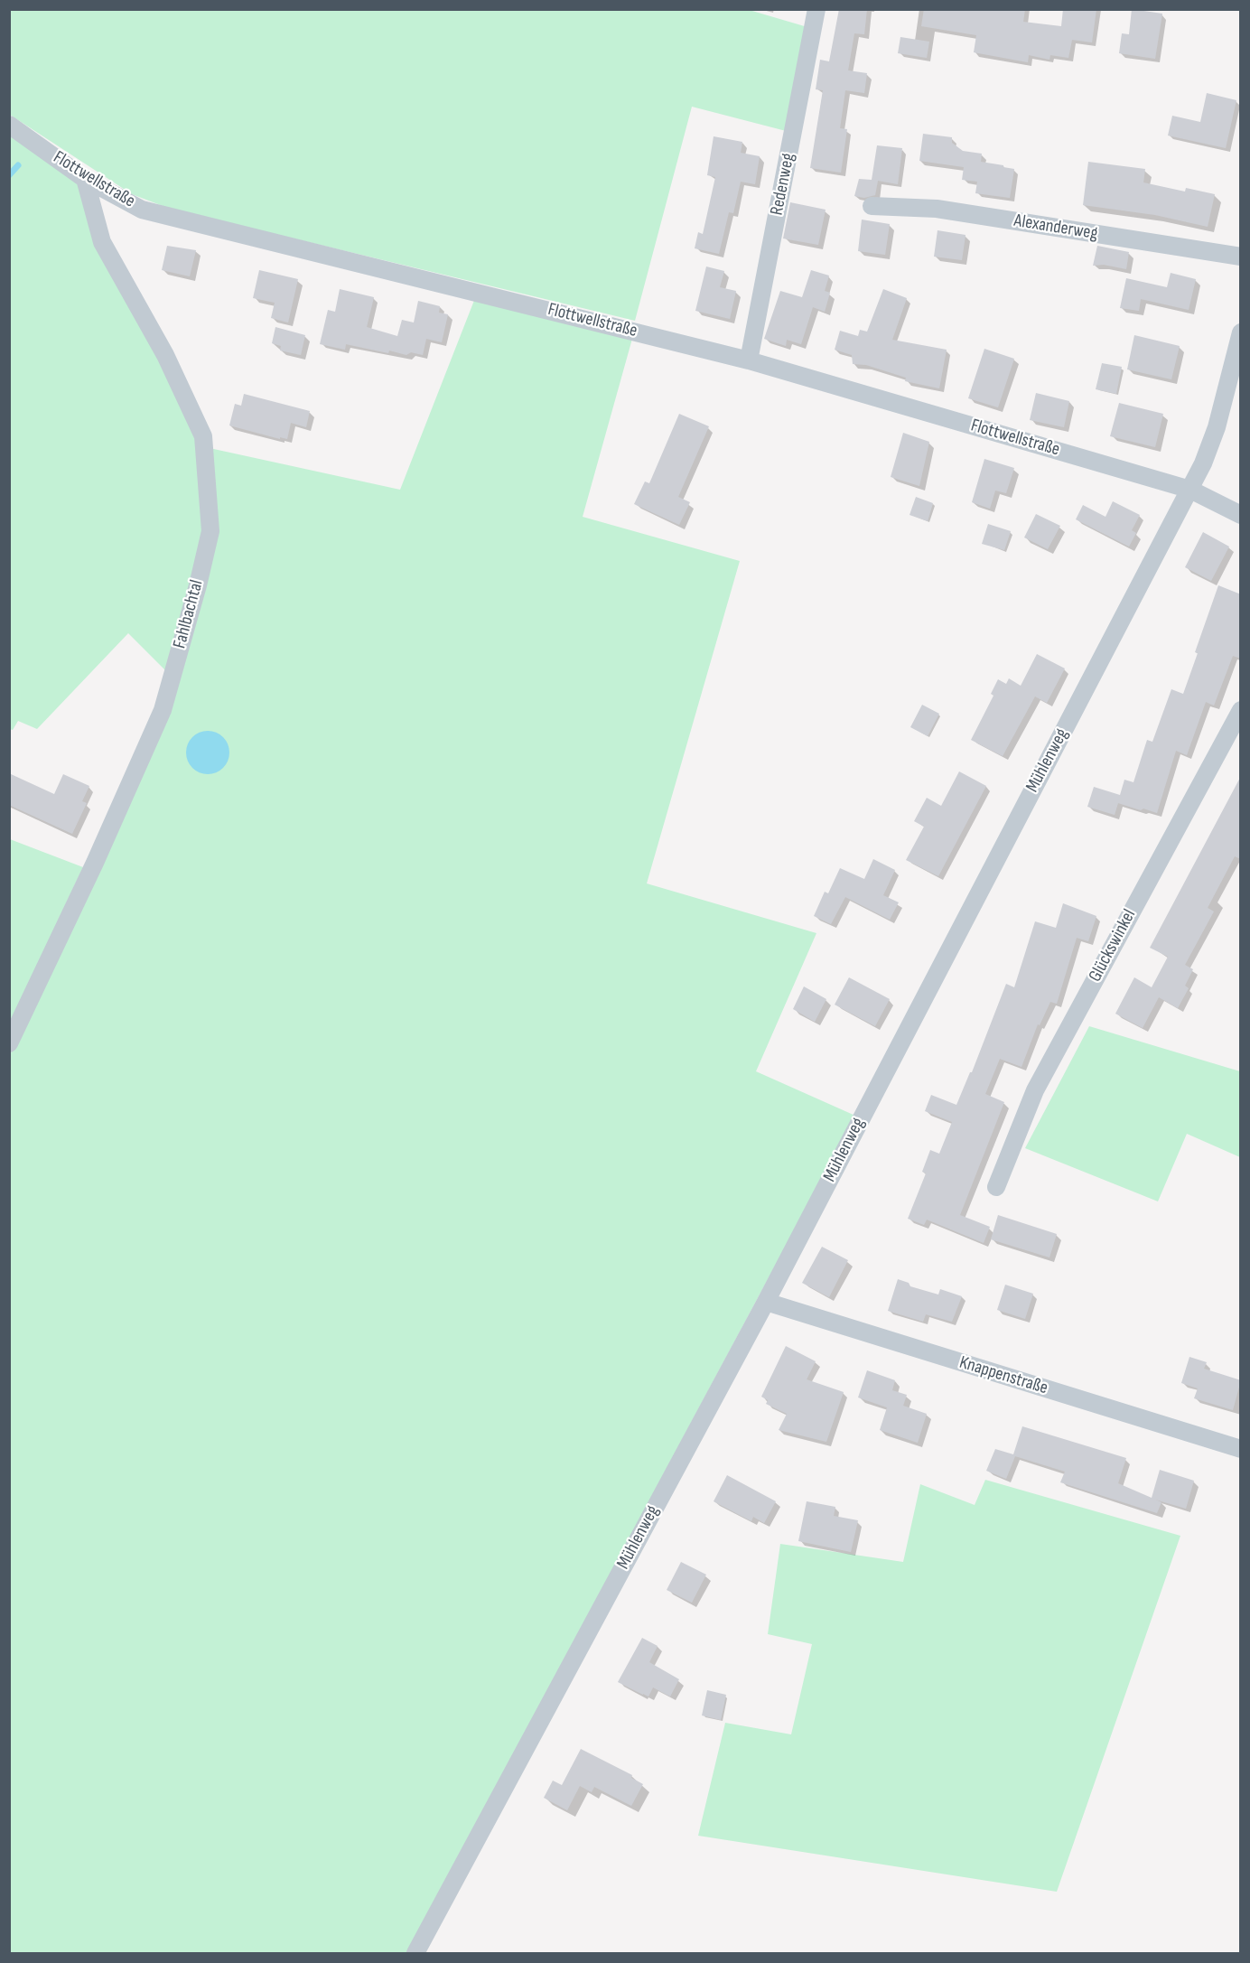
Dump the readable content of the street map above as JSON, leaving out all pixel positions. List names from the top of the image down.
{
  "streets": {
    "street": [
      "Flottwellstraße",
      "Redenweg",
      "Alexanderweg",
      "Fahlbachtal",
      "Mühlenweg",
      "Glückswinkel",
      "Knappenstraße"
    ]
  },
  "crossings": [
    ["Flottwellstraße", "Redenweg"],
    ["Flottwellstraße", "Fahlbachtal"],
    ["Flottwellstraße", "Mühlenweg"],
    ["Mühlenweg", "Knappenstraße"]
  ]
}
